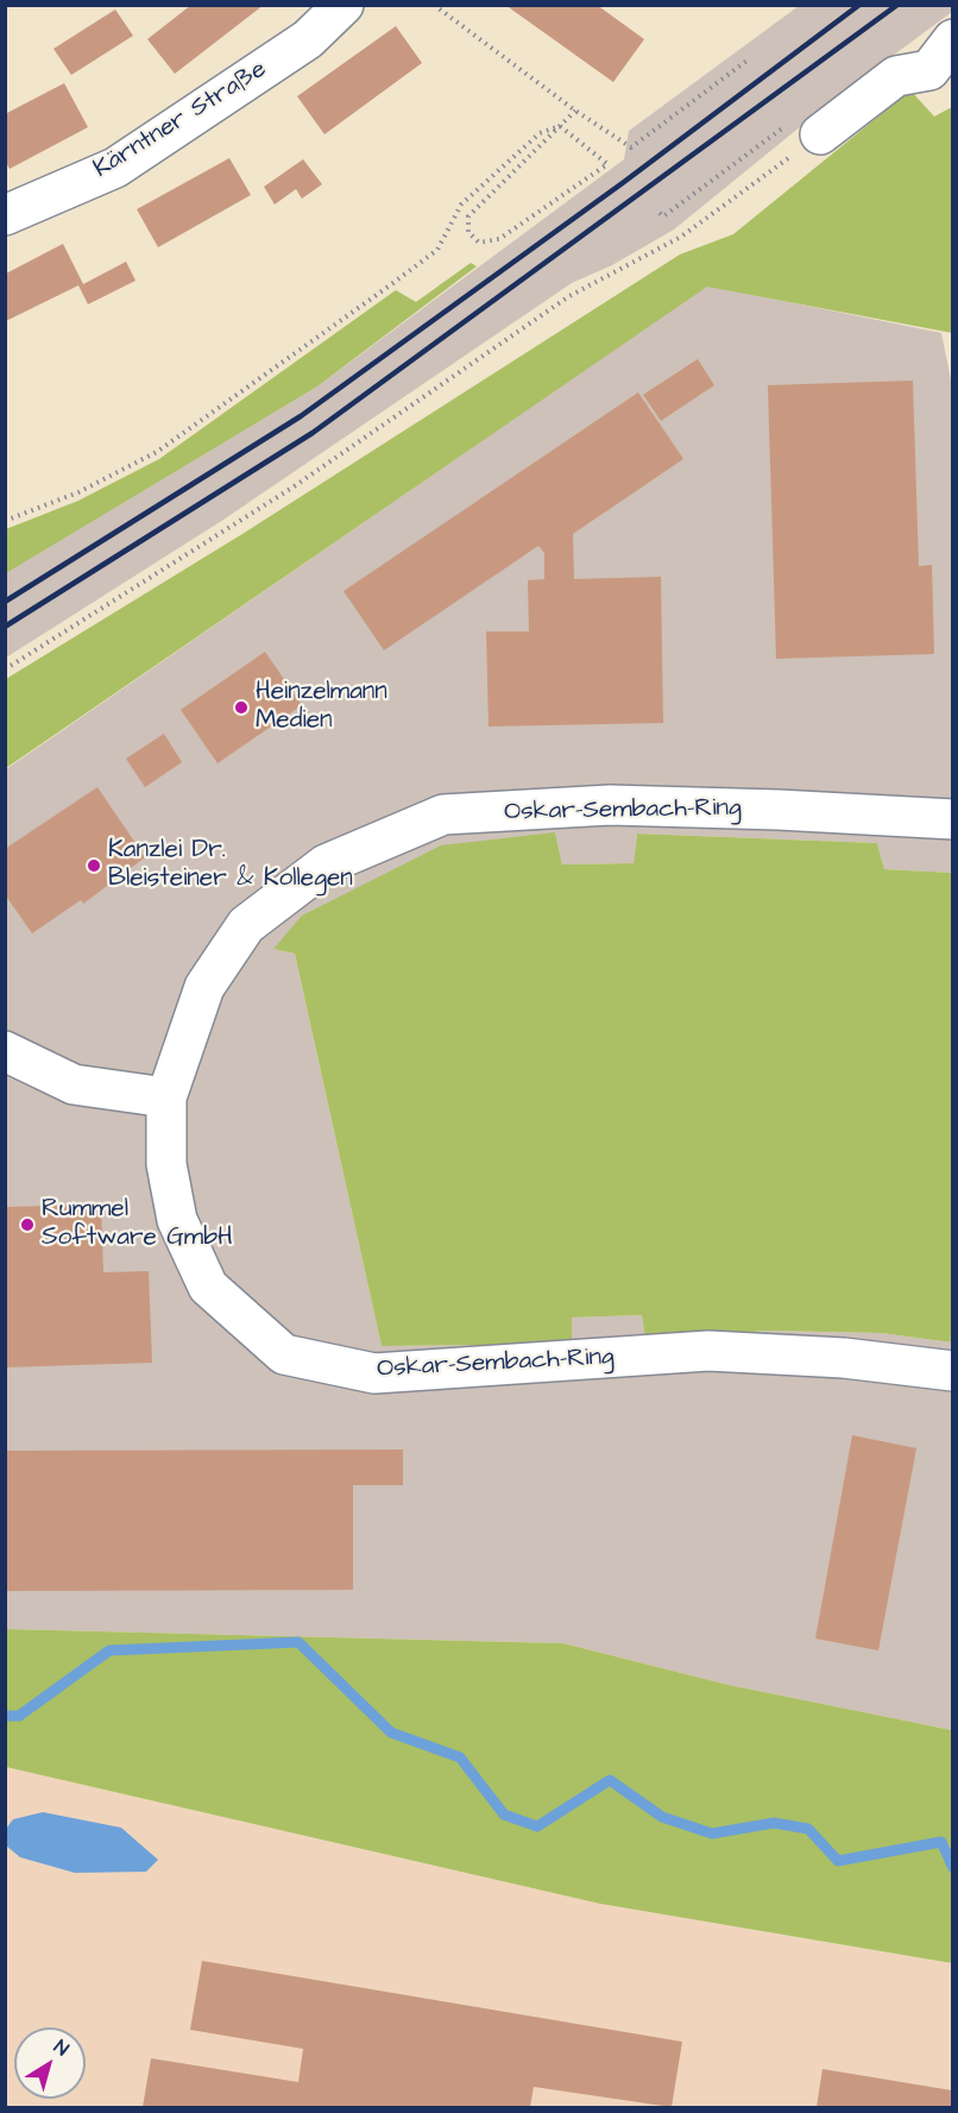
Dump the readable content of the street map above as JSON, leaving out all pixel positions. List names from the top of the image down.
{
  "streets": {
    "street": ["Kärntner Straße", "Oskar-Sembach-Ring"]
  },
  "places": ["Heinzelmann Medien", "Kanzlei Dr. Bleisteiner & Kollegen", "Rummel Software GmbH"],
  "north": "top right"
}
